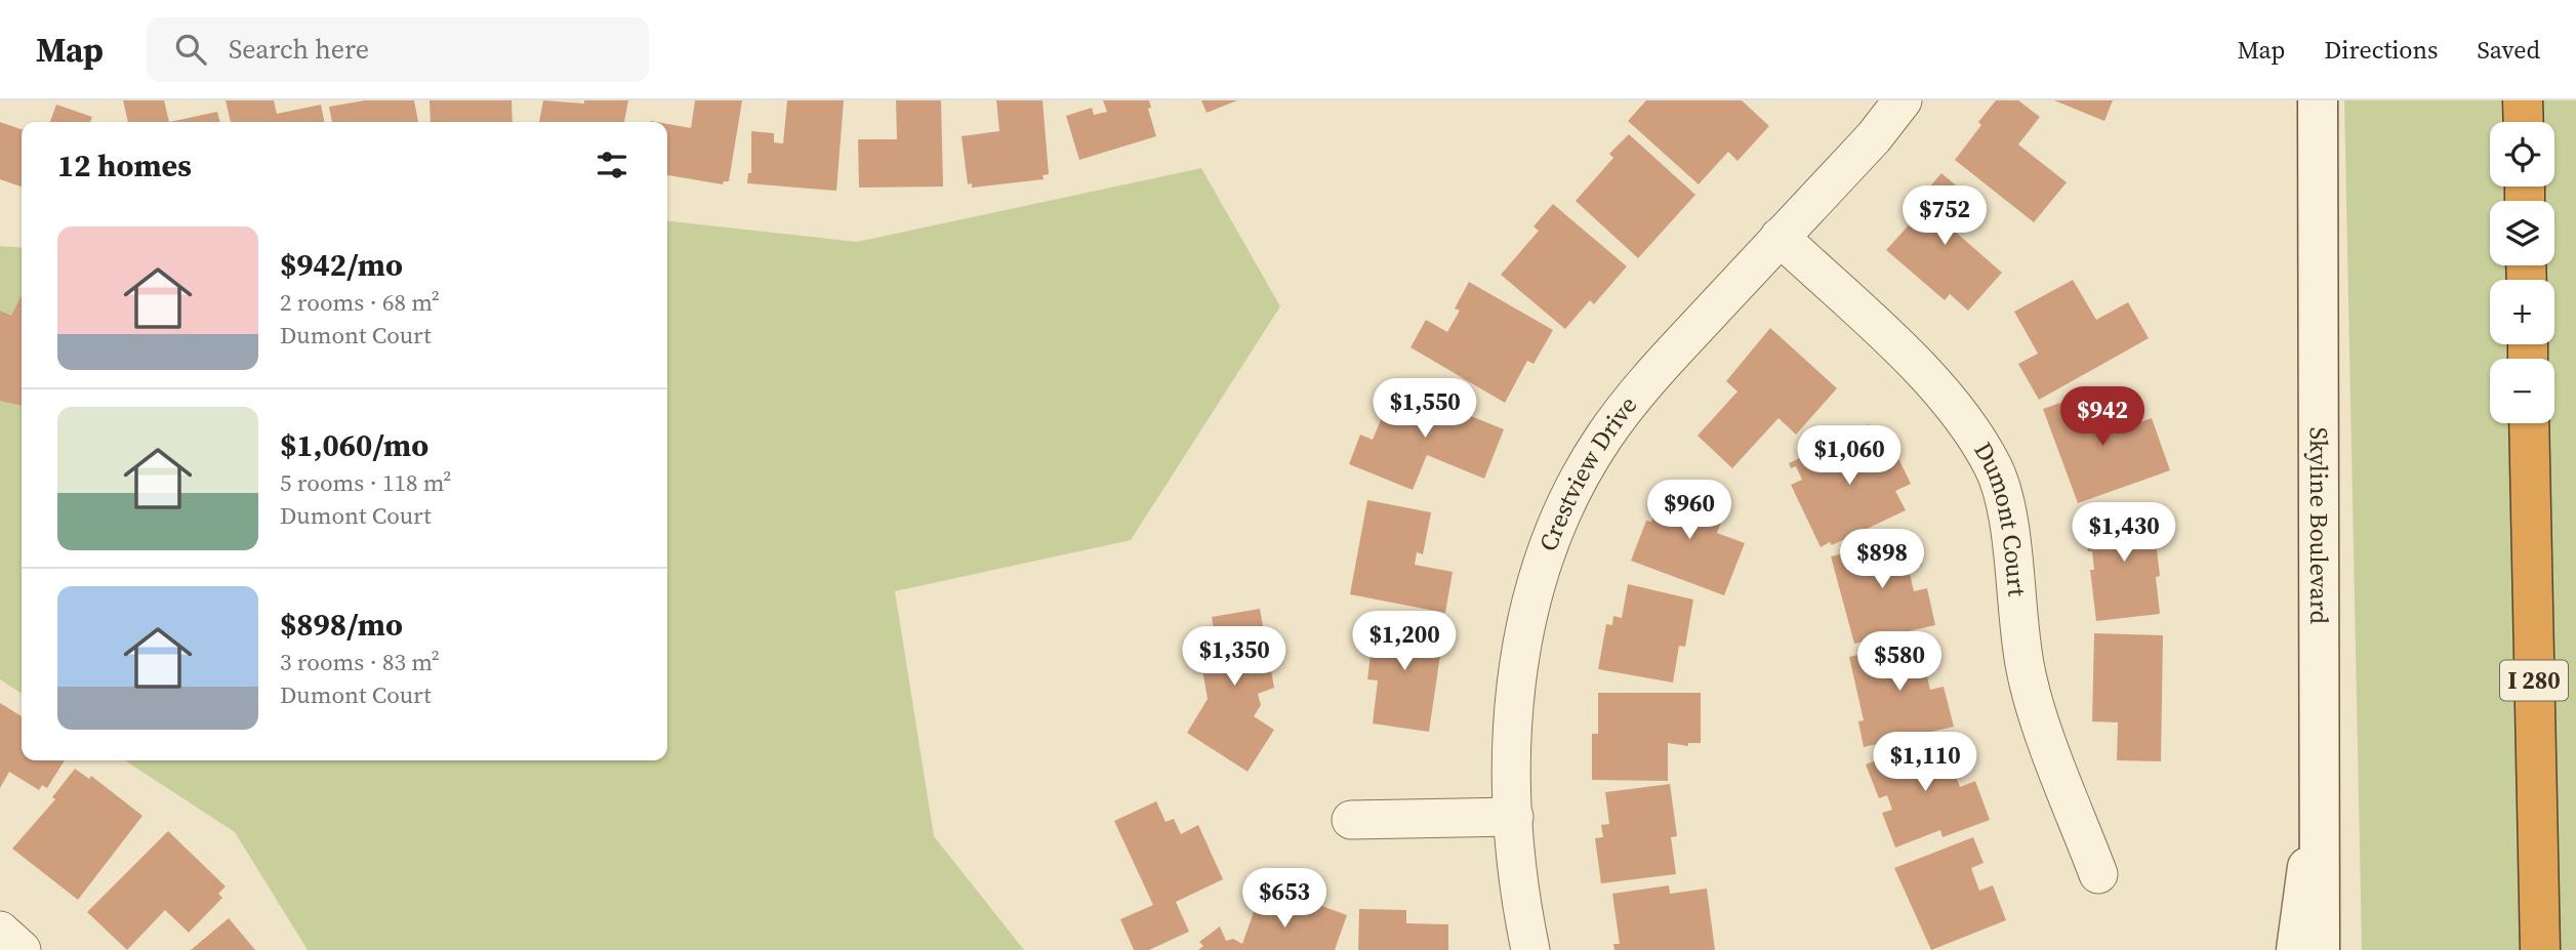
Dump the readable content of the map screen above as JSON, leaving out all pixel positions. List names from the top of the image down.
{
  "streets": {
    "highway": ["I 280"],
    "main road": ["Skyline Boulevard"],
    "street": ["Crestview Drive", "Dumont Court"]
  },
  "crossings": [
    ["Crestview Drive", "Dumont Court"]
  ],
  "page": {
    "header": "Map",
    "search": "Search here",
    "nav": ["Map", "Directions", "Saved"],
    "map_buttons": ["+", "−"],
    "heading": "12 homes",
    "price": [
      "$752",
      "$1,550",
      "$942",
      "$1,060",
      "$960",
      "$1,430",
      "$898",
      "$1,200",
      "$1,350",
      "$580",
      "$1,110",
      "$653"
    ],
    "list": [
      {
        "name": "$942/mo",
        "note": "2 rooms · 68 m² · Dumont Court"
      },
      {
        "name": "$1,060/mo",
        "note": "5 rooms · 118 m² · Dumont Court"
      },
      {
        "name": "$898/mo",
        "note": "3 rooms · 83 m² · Dumont Court"
      }
    ]
  }
}
